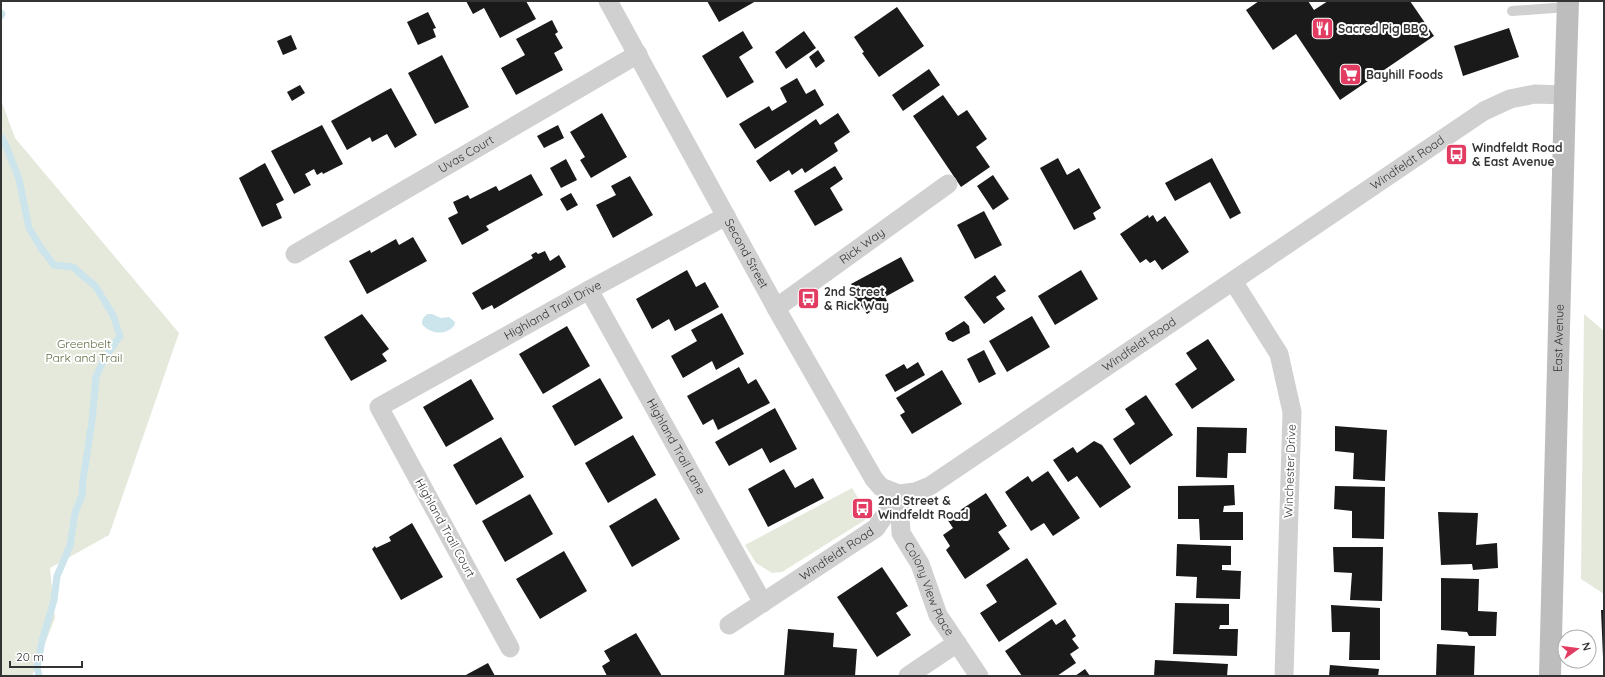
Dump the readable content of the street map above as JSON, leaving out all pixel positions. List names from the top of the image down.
{
  "streets": {
    "street": [
      "Uvas Court",
      "Windfeldt Road",
      "Rick Way",
      "Second Street",
      "Highland Trail Drive",
      "East Avenue",
      "Highland Trail Lane",
      "Winchester Drive",
      "Highland Trail Court",
      "Colony View Place"
    ]
  },
  "crossings": [
    ["Uvas Court", "Second Street"],
    ["Windfeldt Road", "Second Street"],
    ["Windfeldt Road", "East Avenue"],
    ["Windfeldt Road", "Highland Trail Lane"],
    ["Windfeldt Road", "Winchester Drive"],
    ["Windfeldt Road", "Colony View Place"],
    ["Rick Way", "Second Street"],
    ["Second Street", "Highland Trail Drive"],
    ["Second Street", "Colony View Place"],
    ["Highland Trail Drive", "Highland Trail Lane"],
    ["Highland Trail Drive", "Highland Trail Court"]
  ],
  "parks": ["Greenbelt Park and Trail"],
  "places": {
    "restaurant": ["Sacred Pig BBQ"],
    "supermarket": ["Bayhill Foods"],
    "bus stop": ["Windfeldt Road & East Avenue", "2nd Street & Rick Way", "2nd Street & Windfeldt Road"]
  },
  "scale_bar": "20 m",
  "north": "right"
}
